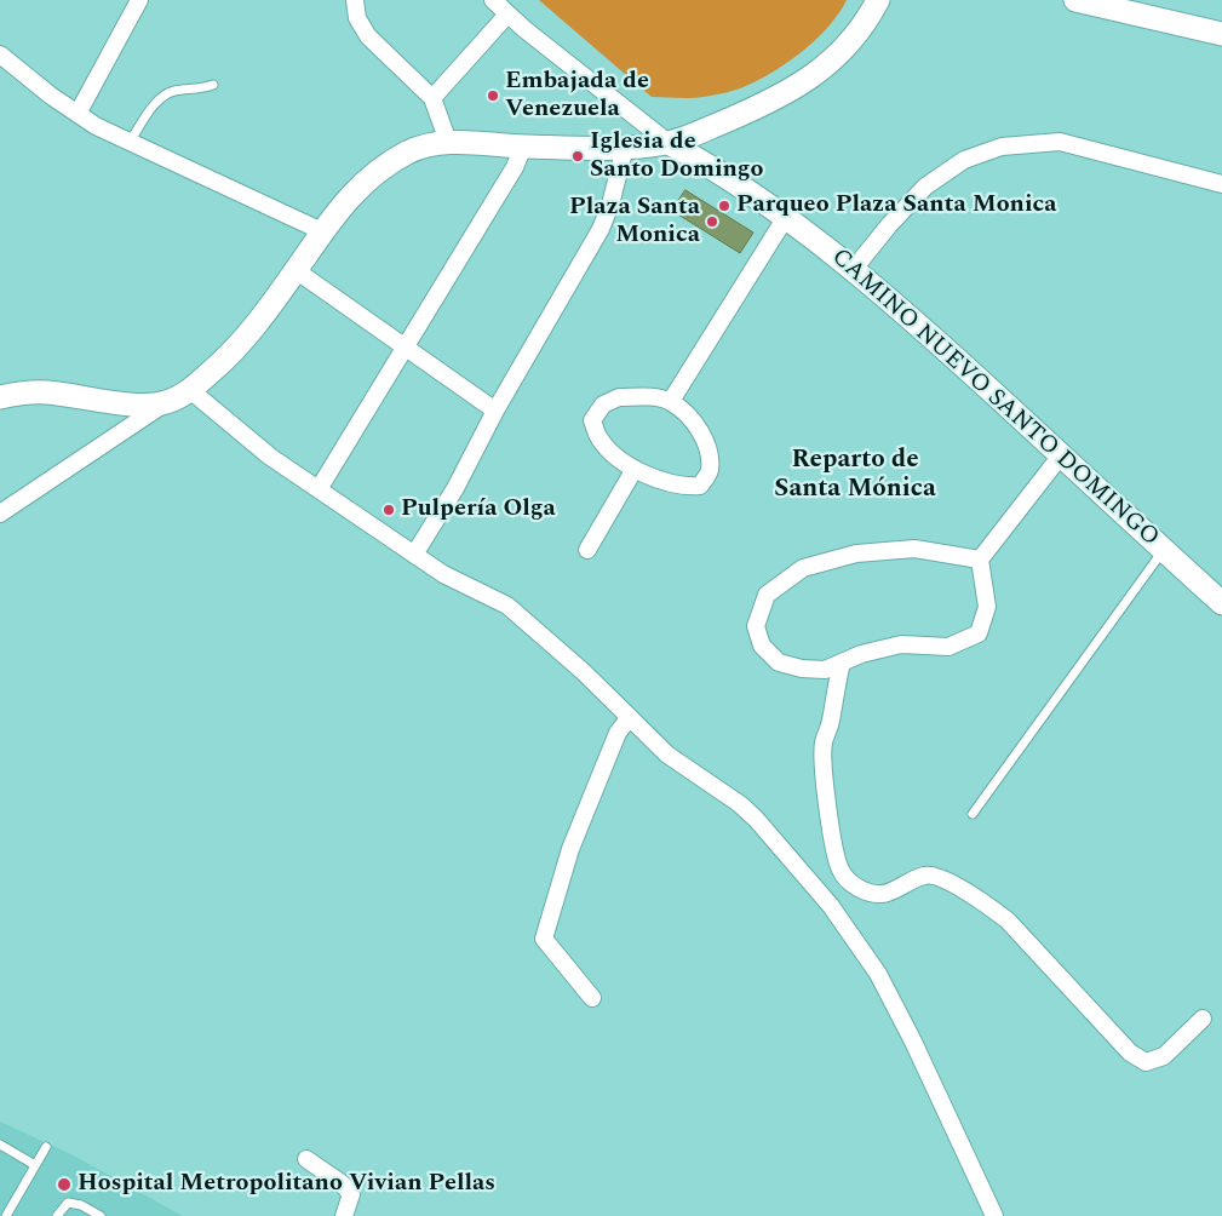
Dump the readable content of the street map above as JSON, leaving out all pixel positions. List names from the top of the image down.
{
  "streets": {
    "street": ["CAMINO NUEVO SANTO DOMINGO"]
  },
  "districts": ["Reparto de Santa Mónica"],
  "places": [
    "Embajada de Venezuela",
    "Iglesia de Santo Domingo",
    "Parqueo Plaza Santa Monica",
    "Plaza Santa Monica",
    "Pulpería Olga",
    "Hospital Metropolitano Vivian Pellas"
  ]
}
